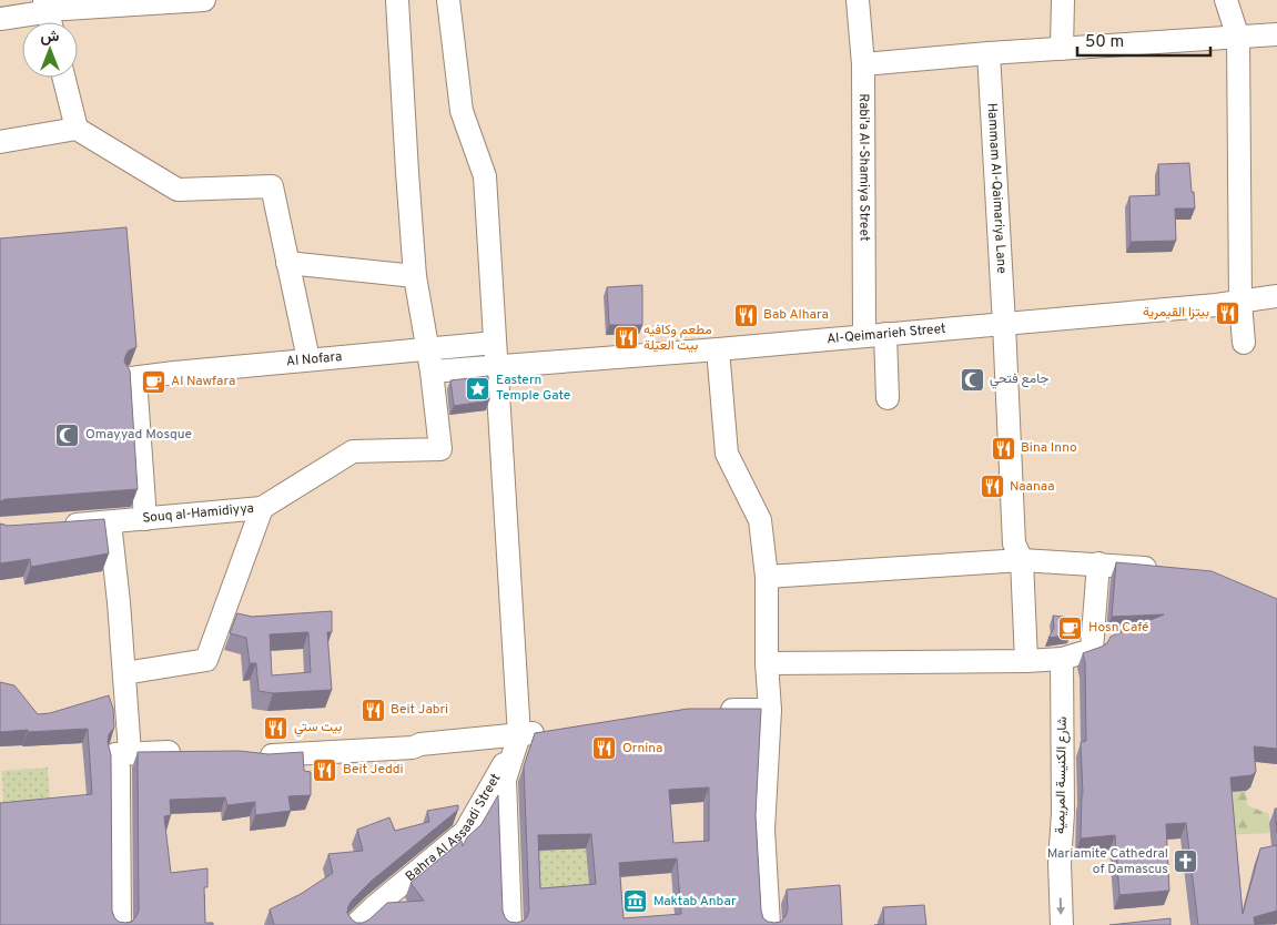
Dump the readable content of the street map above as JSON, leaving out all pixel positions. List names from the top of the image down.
{
  "streets": {
    "street": [
      "Rabi'a Al-Shamiya Street",
      "Hammam Al-Qaimariya Lane",
      "Al-Qeimarieh Street",
      "Al Nofara",
      "Souq al-Hamidiyya",
      "شارع الكنيسة المريمية",
      "Bahra Al Assaadi Street"
    ]
  },
  "crossings": [
    ["Rabi'a Al-Shamiya Street", "Al-Qeimarieh Street"],
    ["Hammam Al-Qaimariya Lane", "Al-Qeimarieh Street"],
    ["Al Nofara", "Souq al-Hamidiyya"]
  ],
  "one_way": ["شارع الكنيسة المريمية"],
  "places": {
    "restaurant": [
      "بيتزا القيمرية",
      "Bab Alhara",
      "مطعم وكافيه بيت العيلة",
      "Bina Inno",
      "Naanaa",
      "Beit Jabri",
      "بيت ستي",
      "Ornina",
      "Beit Jeddi"
    ],
    "mosque": ["جامع فتحي", "Omayyad Mosque"],
    "cafe": ["Al Nawfara", "Hosn Café"],
    "place": ["Eastern Temple Gate"],
    "church": ["Mariamite Cathedral of Damascus"],
    "museum": ["Maktab Anbar"]
  },
  "scale_bar": "50 m",
  "north": "top"
}
